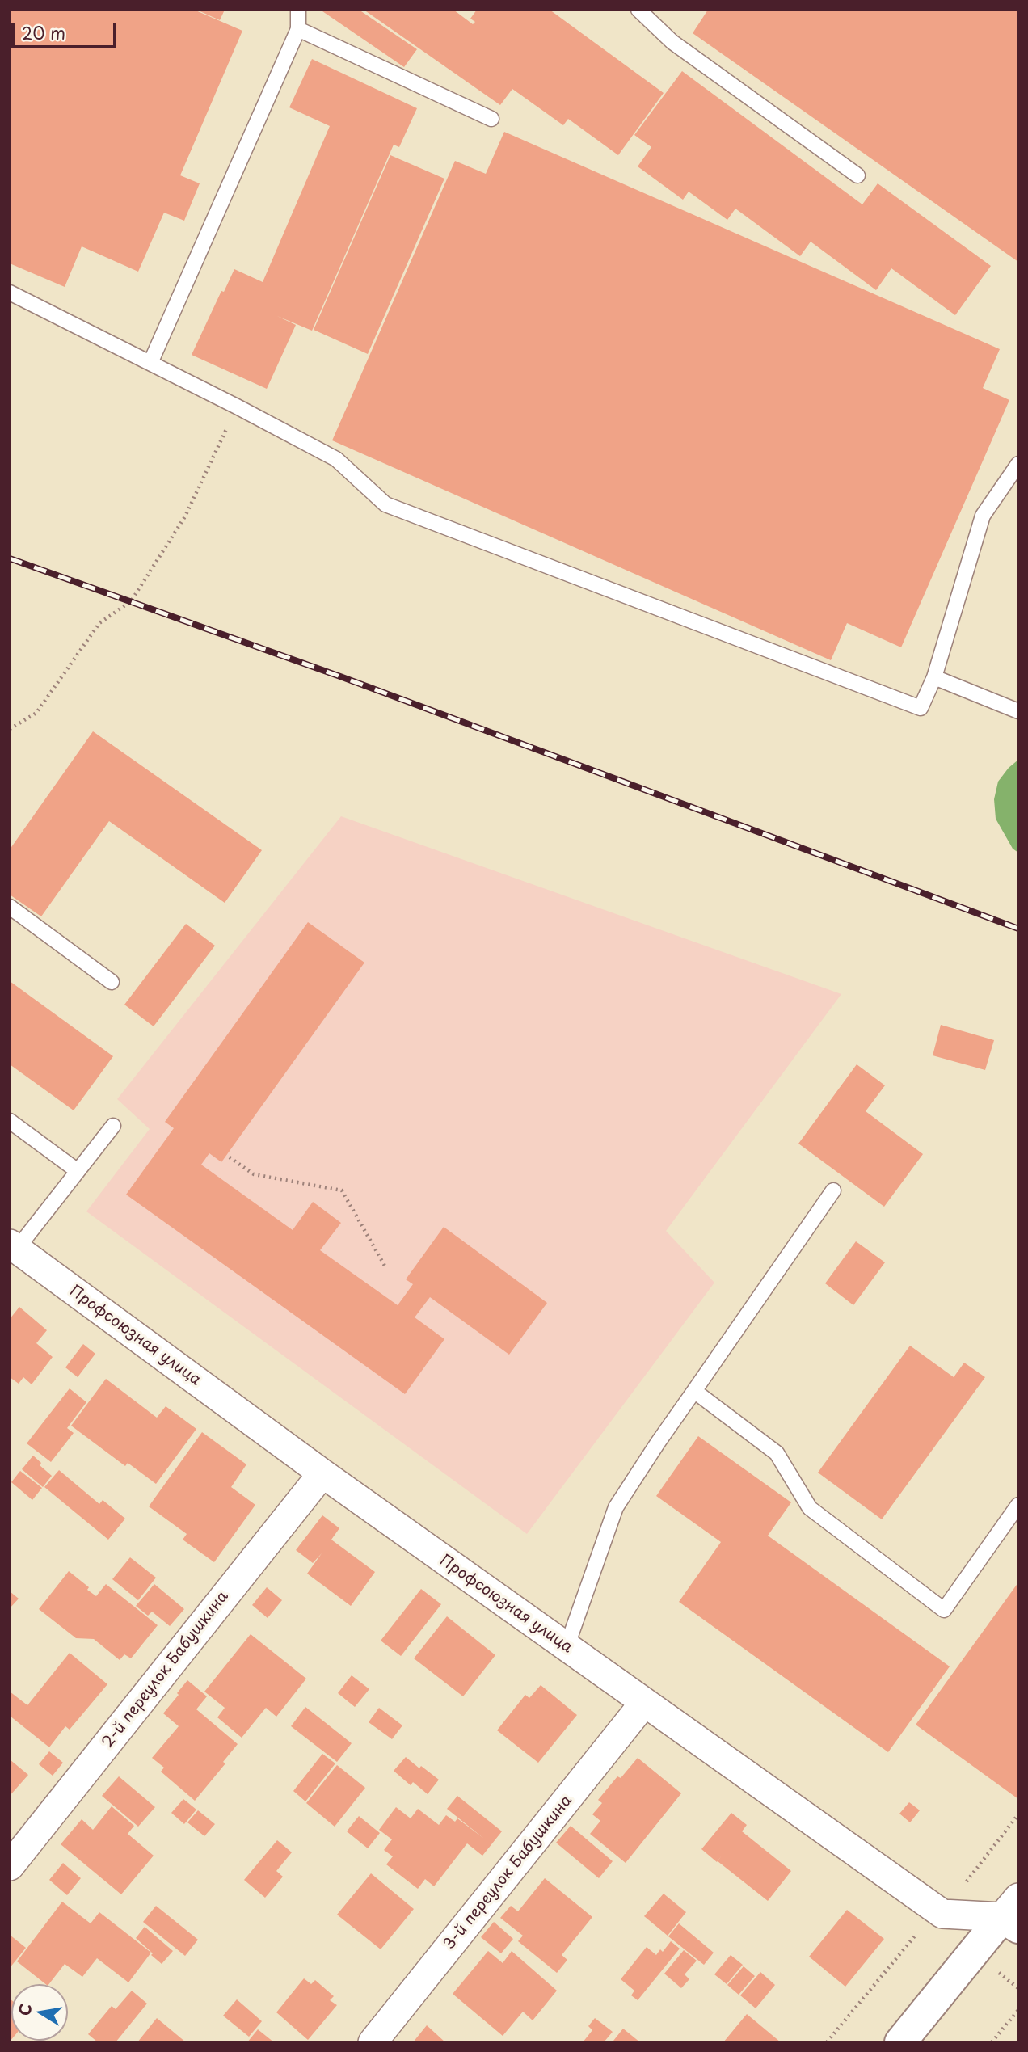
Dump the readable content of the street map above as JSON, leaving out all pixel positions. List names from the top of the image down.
{
  "streets": {
    "street": ["Профсоюзная улица", "2-й переулок Бабушкина", "3-й переулок Бабушкина"]
  },
  "crossings": [
    ["Профсоюзная улица", "2-й переулок Бабушкина"],
    ["Профсоюзная улица", "3-й переулок Бабушкина"]
  ],
  "scale_bar": "20 m",
  "north": "left"
}
